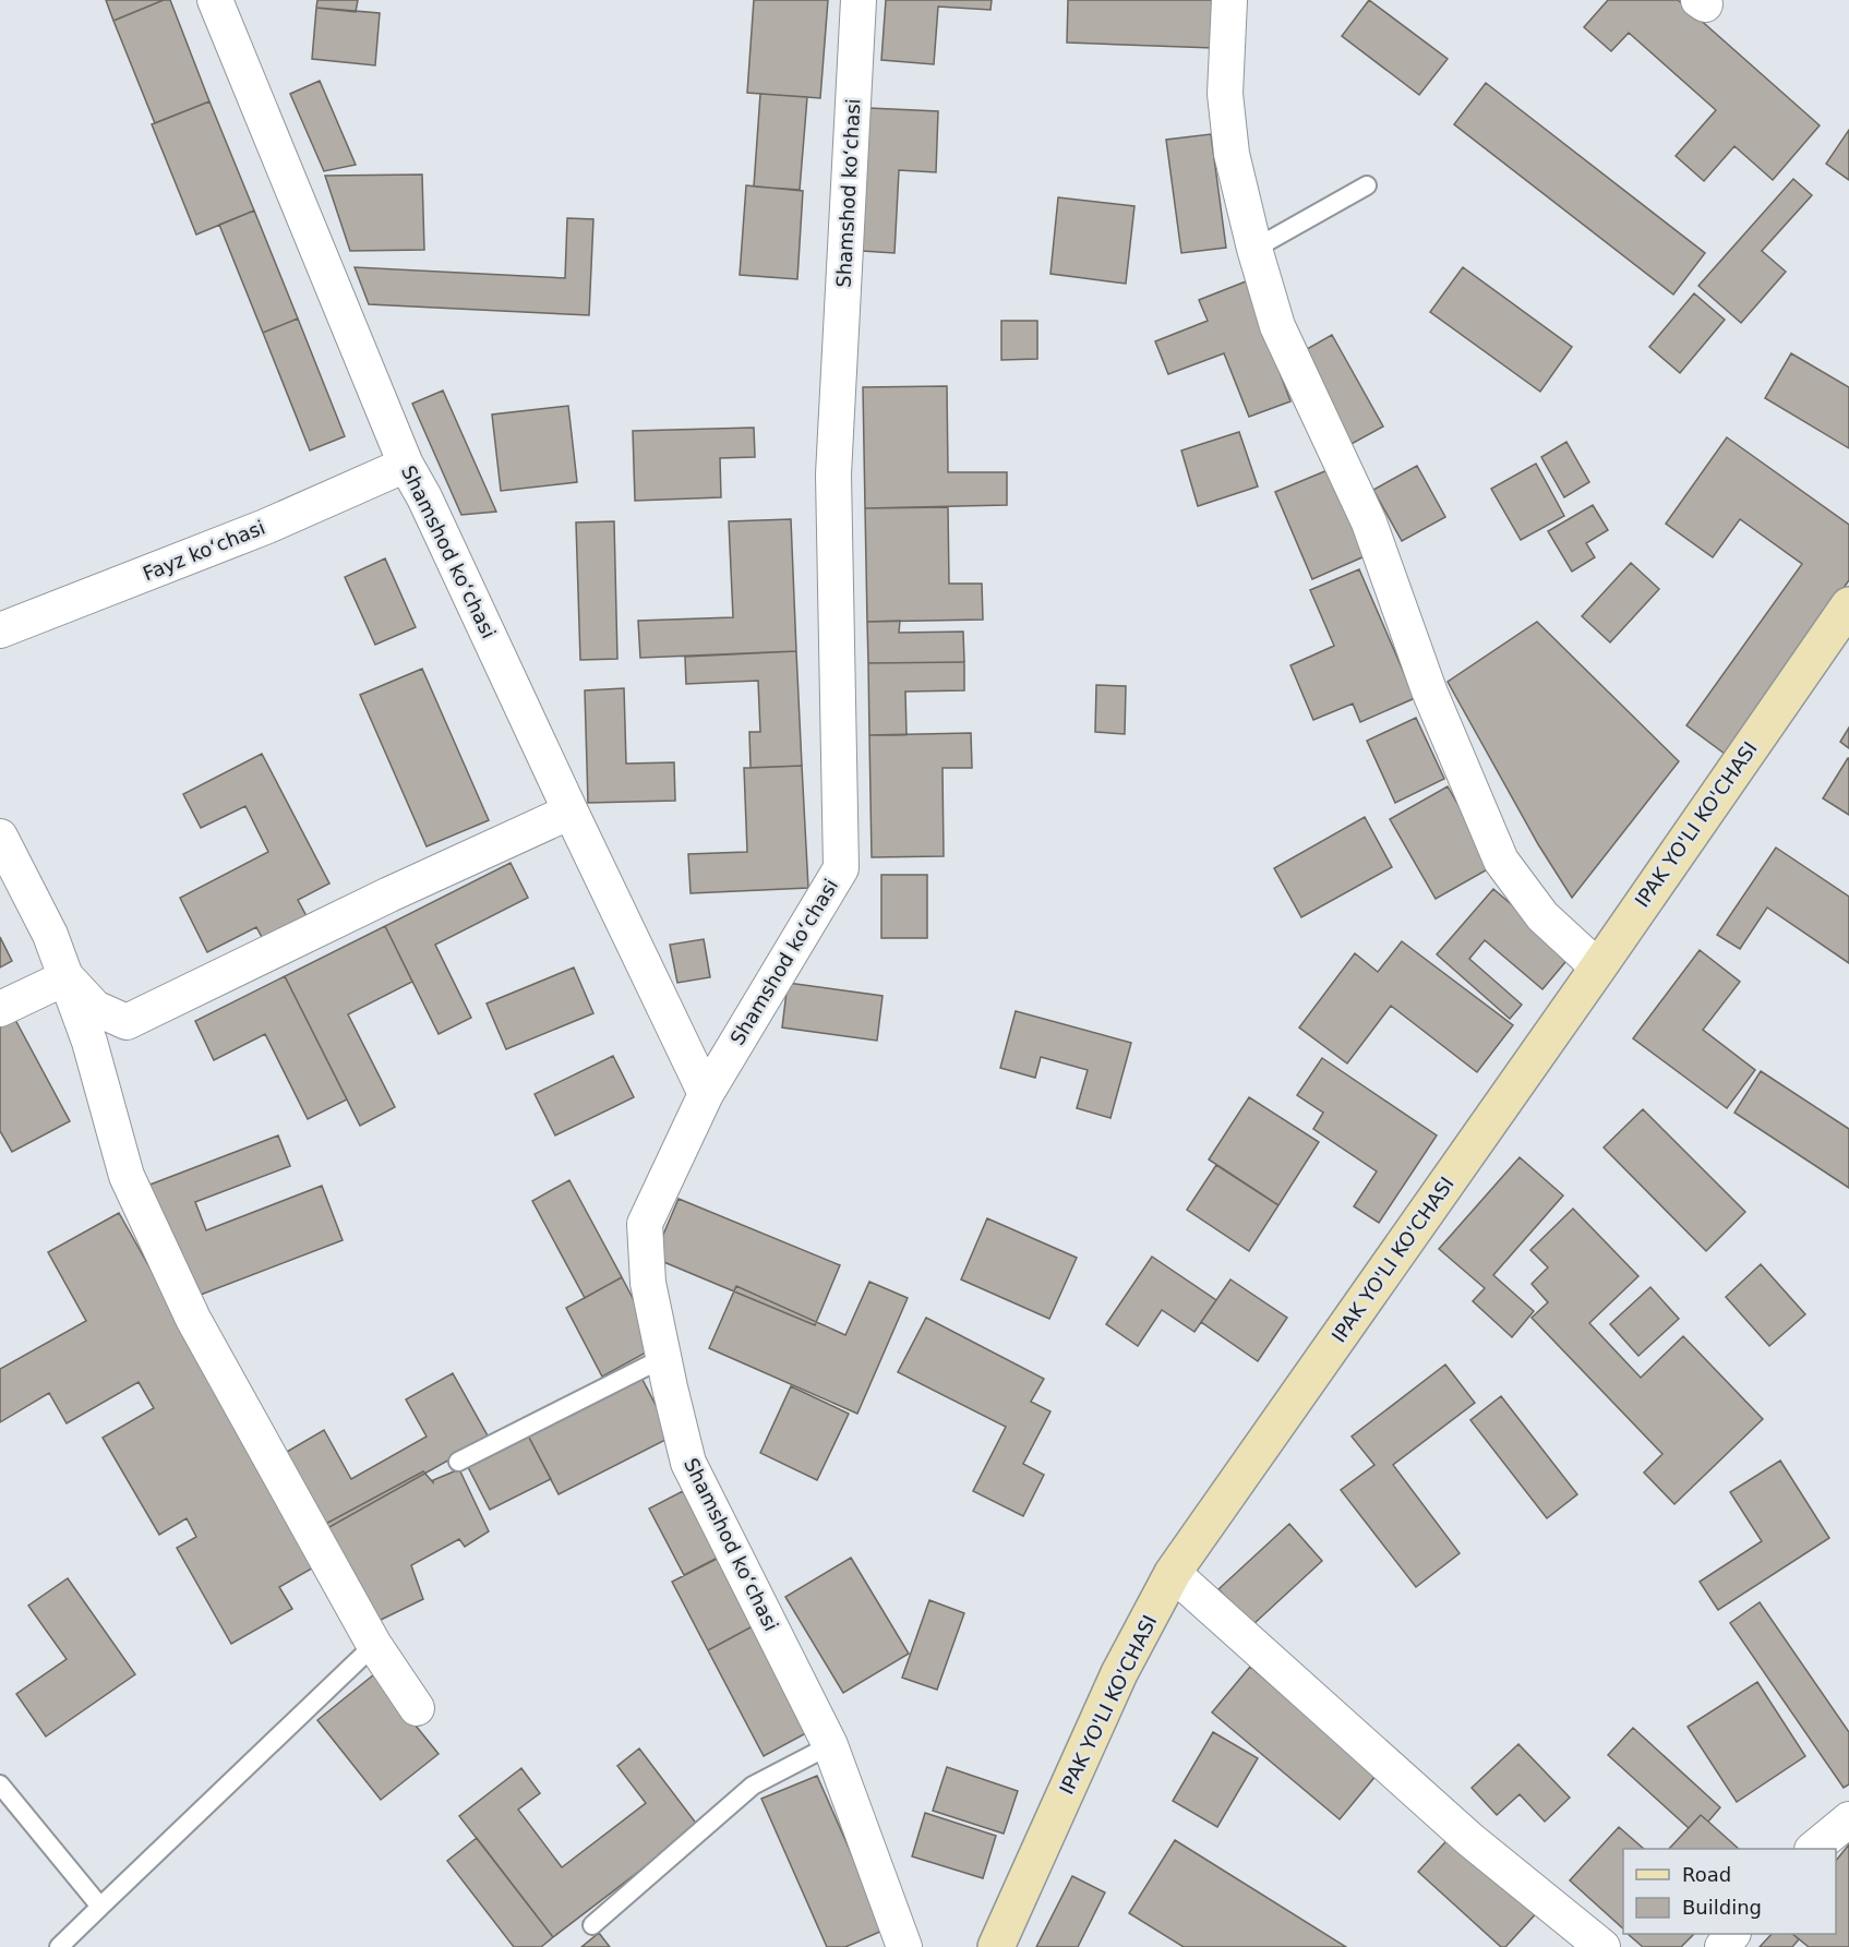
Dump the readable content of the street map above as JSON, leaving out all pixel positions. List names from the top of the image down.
{
  "streets": {
    "main road": ["IPAK YO'LI KO'CHASI"],
    "street": ["Shamshod koʻchasi", "Fayz koʻchasi"]
  },
  "crossings": [
    ["Shamshod koʻchasi", "Fayz koʻchasi"]
  ],
  "legend": ["Road", "Building"]
}
